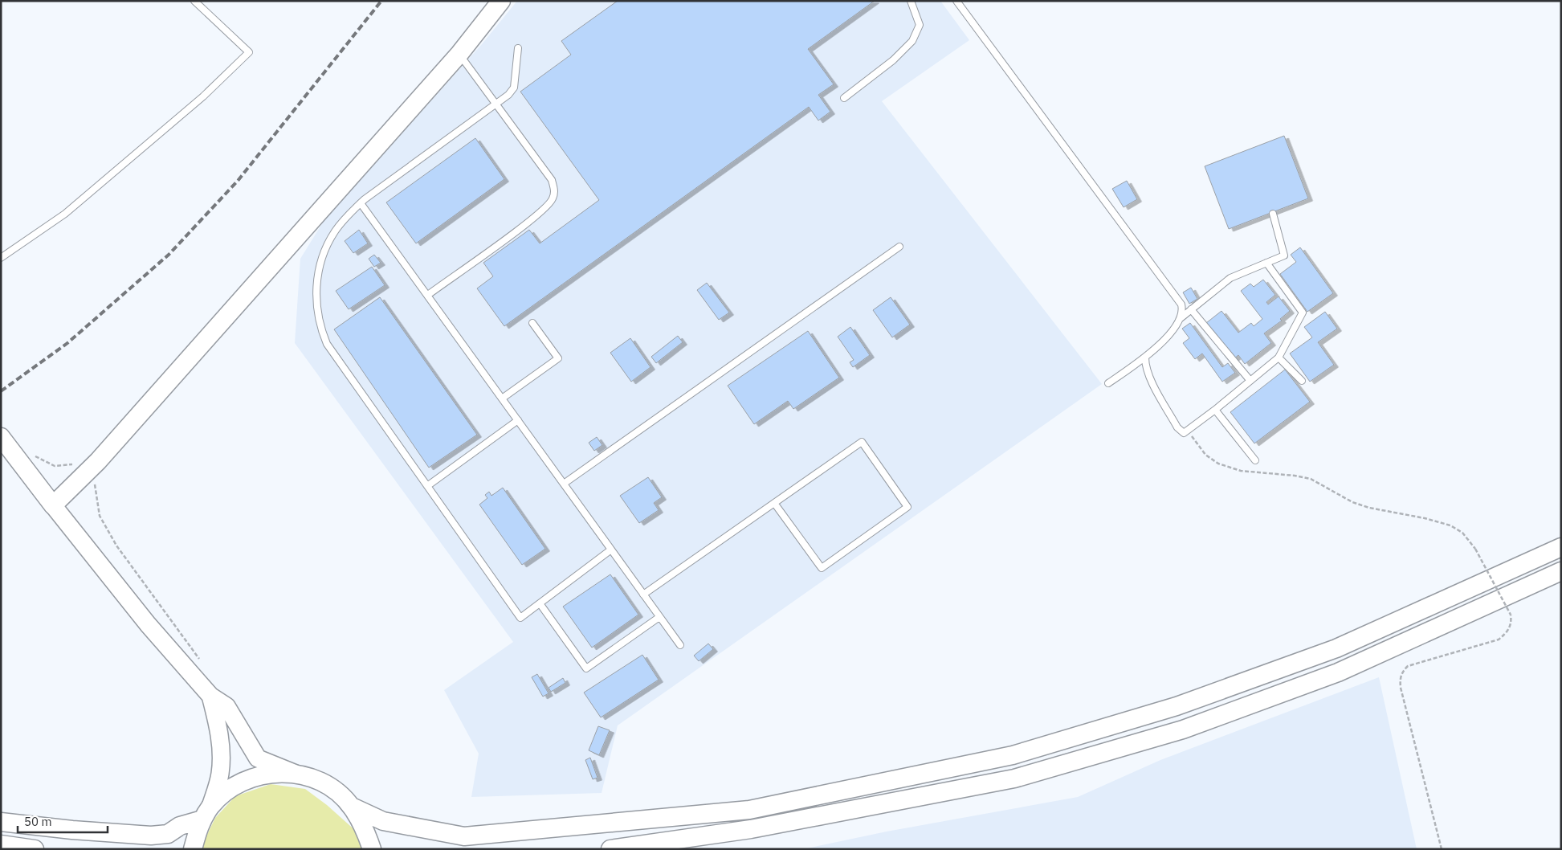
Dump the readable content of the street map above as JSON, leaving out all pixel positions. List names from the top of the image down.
{
  "scale_bar": "50 m"
}
